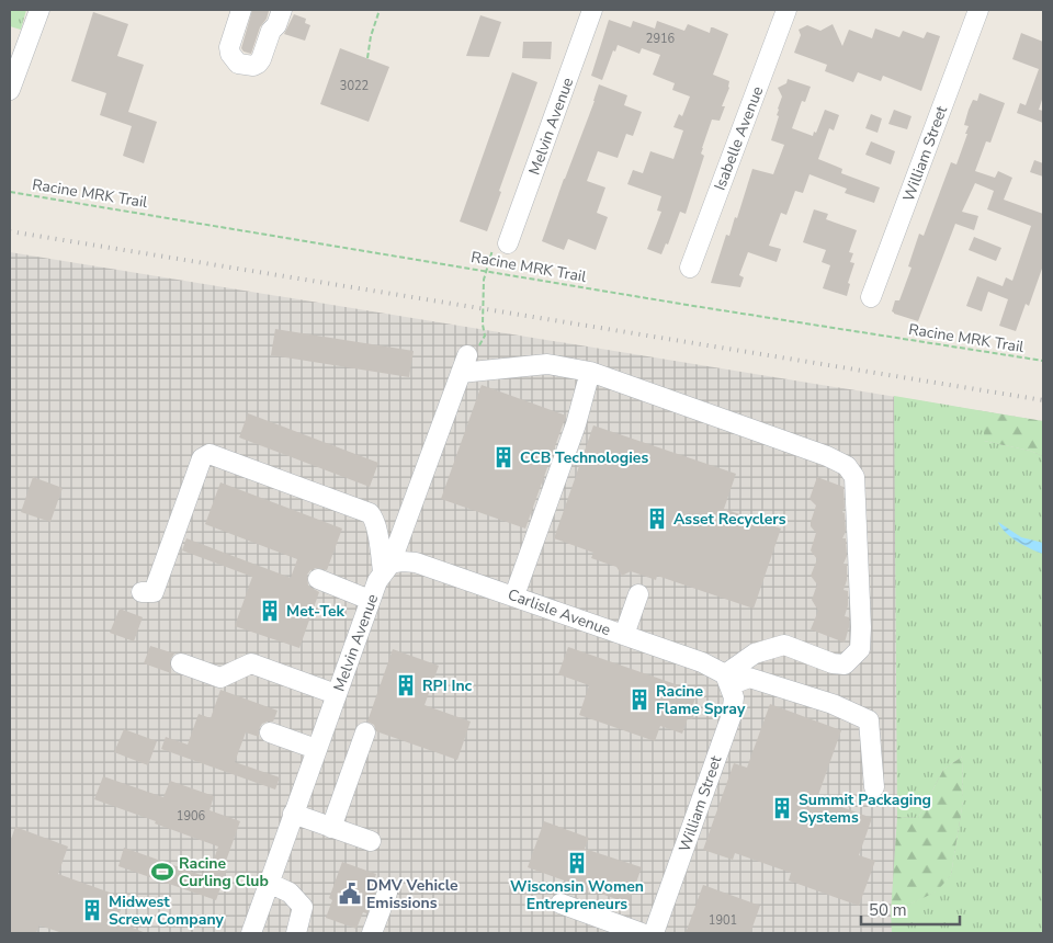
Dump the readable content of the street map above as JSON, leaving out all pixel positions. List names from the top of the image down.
{
  "streets": {
    "street": [
      "Melvin Avenue",
      "Isabelle Avenue",
      "William Street",
      "Carlisle Avenue"
    ],
    "path": ["Racine MRK Trail"]
  },
  "crossings": [
    ["Melvin Avenue", "Carlisle Avenue"],
    ["William Street", "Carlisle Avenue"]
  ],
  "places": {
    "building": [
      "CCB Technologies",
      "Asset Recyclers",
      "Met-Tek",
      "RPI Inc",
      "Racine Flame Spray",
      "Summit Packaging Systems",
      "Wisconsin Women Entrepreneurs",
      "Midwest Screw Company"
    ],
    "sports": ["Racine Curling Club"],
    "public building": ["DMV Vehicle Emissions"]
  },
  "house_numbers": [
    "2916",
    "3022",
    "1906",
    "1901"
  ],
  "scale_bar": "50 m"
}
